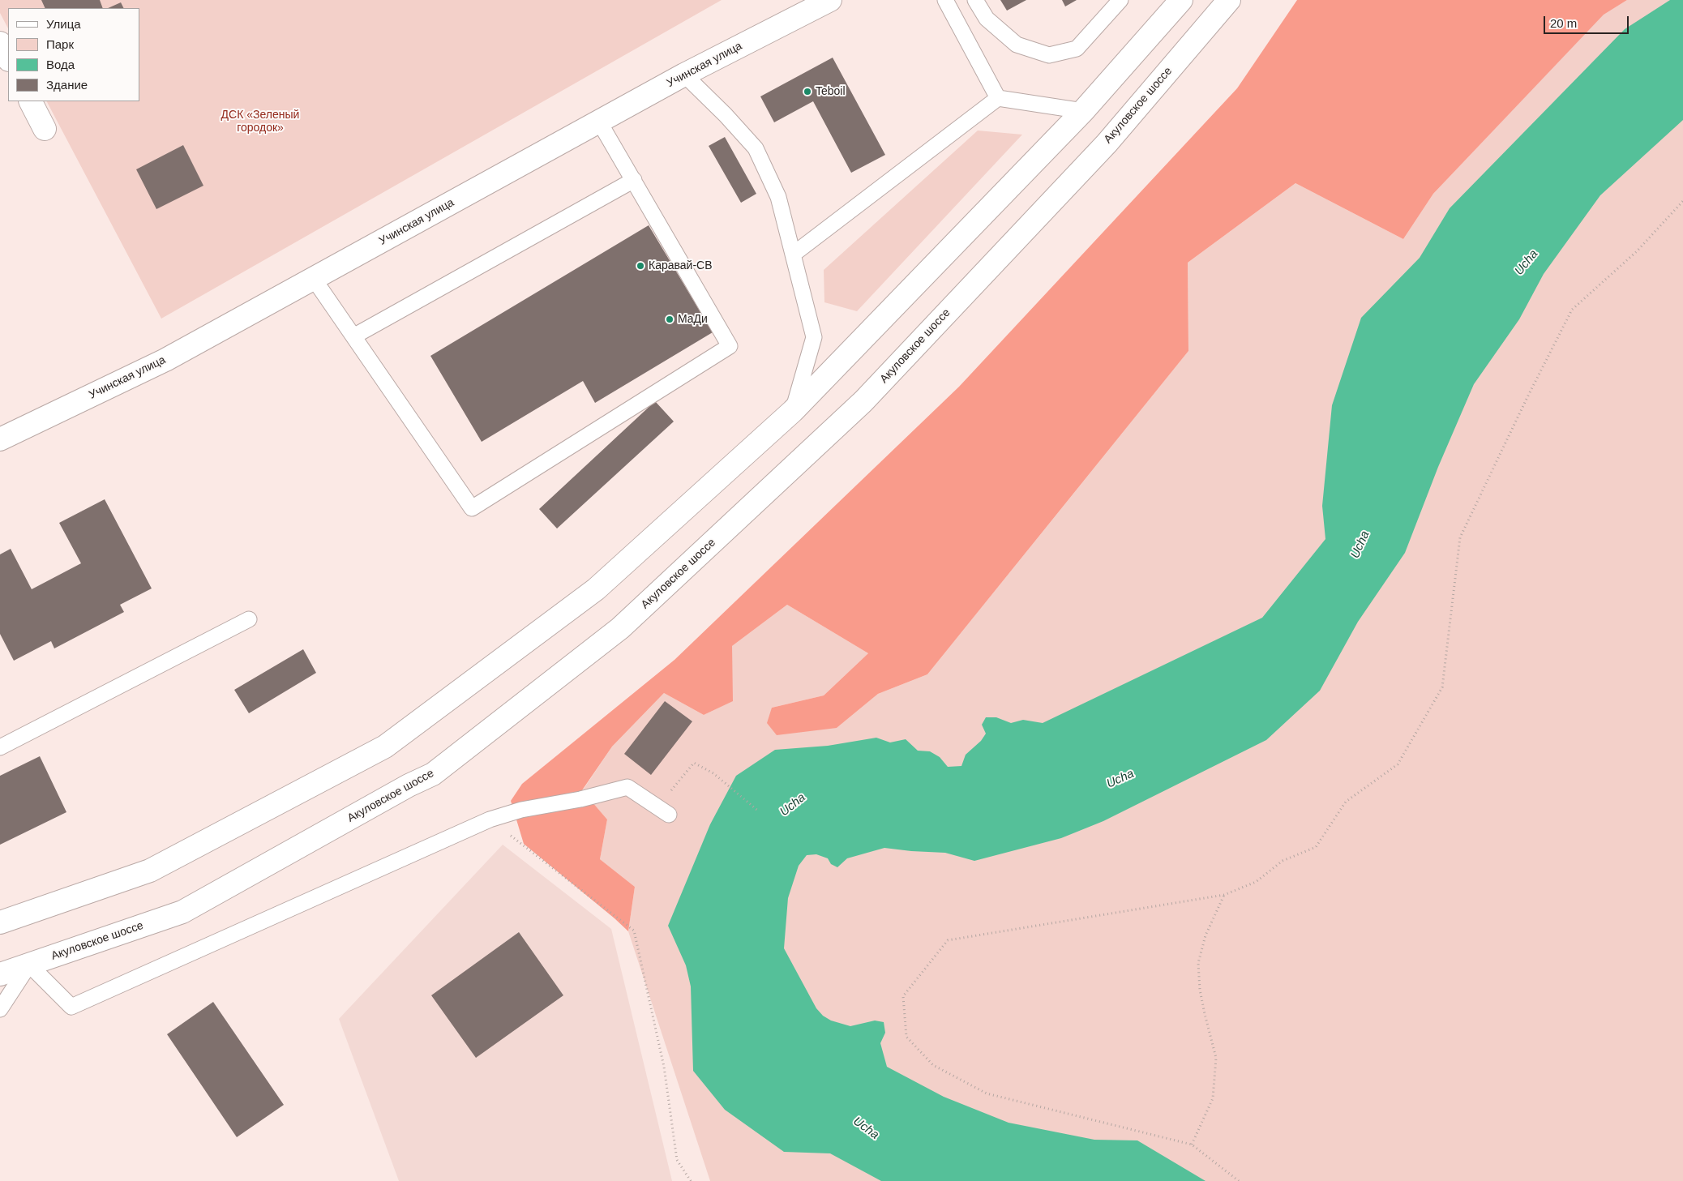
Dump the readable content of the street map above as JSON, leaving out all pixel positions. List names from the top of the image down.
{
  "streets": {
    "main road": ["Учинская улица", "Акуловское шоссе"]
  },
  "water": ["Ucha"],
  "parks": ["ДСК «Зеленый городок»"],
  "places": ["Teboil", "Каравай-СВ", "МаДи"],
  "legend": [
    "Улица",
    "Парк",
    "Вода",
    "Здание"
  ],
  "scale_bar": "20 m"
}
